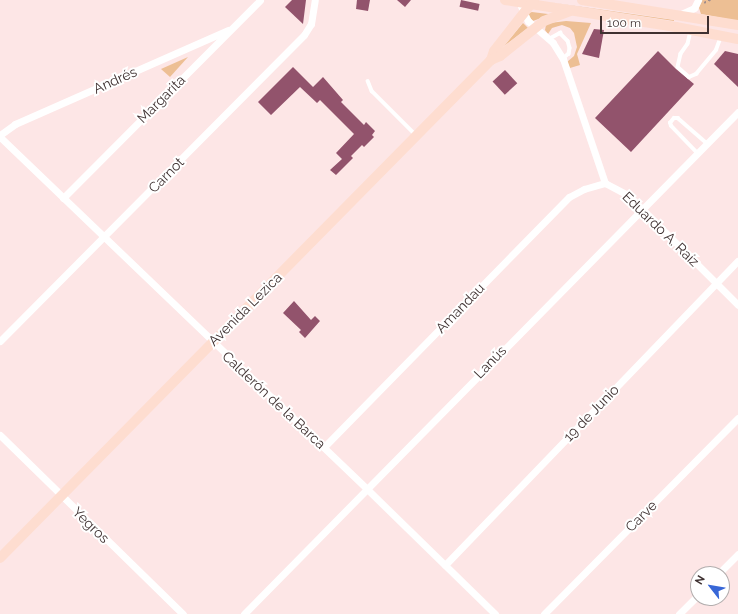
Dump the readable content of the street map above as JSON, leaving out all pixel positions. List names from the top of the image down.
{
  "streets": {
    "street": [
      "Andrés",
      "Margarita",
      "Carnot",
      "Eduardo A. Raíz",
      "Amandau",
      "Avenida Lezica",
      "Lanús",
      "Calderón de la Barca",
      "19 de Junio",
      "Carve",
      "Yegros"
    ]
  },
  "crossings": [
    ["Andrés", "Margarita"],
    ["Andrés", "Calderón de la Barca"],
    ["Margarita", "Calderón de la Barca"],
    ["Carnot", "Calderón de la Barca"],
    ["Eduardo A. Raíz", "Amandau"],
    ["Eduardo A. Raíz", "Lanús"],
    ["Eduardo A. Raíz", "19 de Junio"],
    ["Amandau", "Calderón de la Barca"],
    ["Avenida Lezica", "Calderón de la Barca"],
    ["Avenida Lezica", "Yegros"],
    ["Lanús", "Calderón de la Barca"],
    ["Calderón de la Barca", "19 de Junio"]
  ],
  "scale_bar": "100 m",
  "north": "top left"
}
